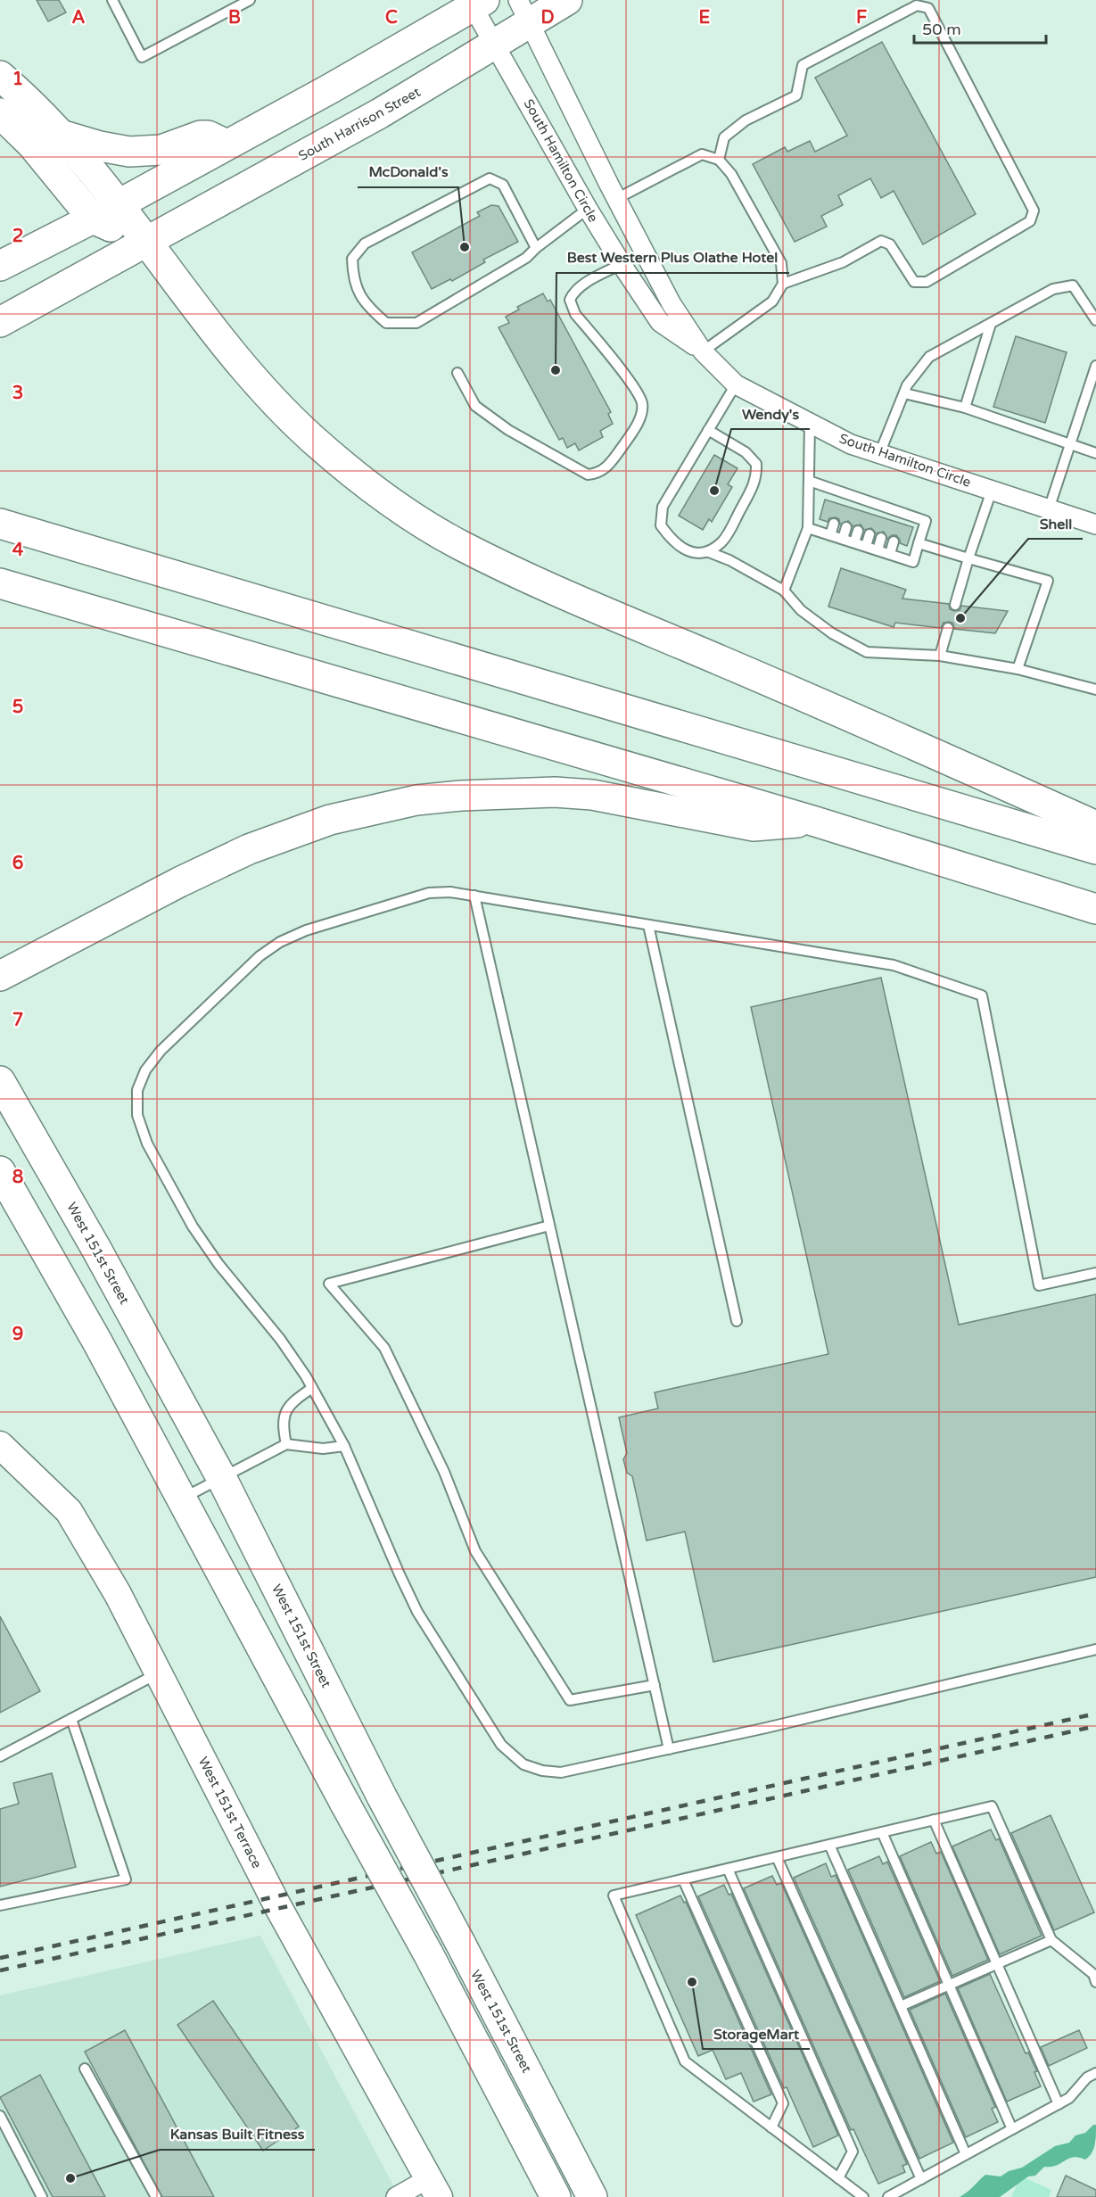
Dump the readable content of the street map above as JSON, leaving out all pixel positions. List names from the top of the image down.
{
  "streets": {
    "main road": ["South Harrison Street", "West 151st Street"],
    "street": ["South Hamilton Circle", "West 151st Terrace"]
  },
  "crossings": [
    ["South Harrison Street", "South Hamilton Circle"]
  ],
  "places": [
    "McDonald's",
    "Best Western Plus Olathe Hotel",
    "Wendy's",
    "Shell",
    "StorageMart",
    "Kansas Built Fitness"
  ],
  "scale_bar": "50 m",
  "grid": {
    "columns": [
      "A",
      "B",
      "C",
      "D",
      "E",
      "F"
    ],
    "rows": [
      "1",
      "2",
      "3",
      "4",
      "5",
      "6",
      "7",
      "8",
      "9"
    ]
  }
}
